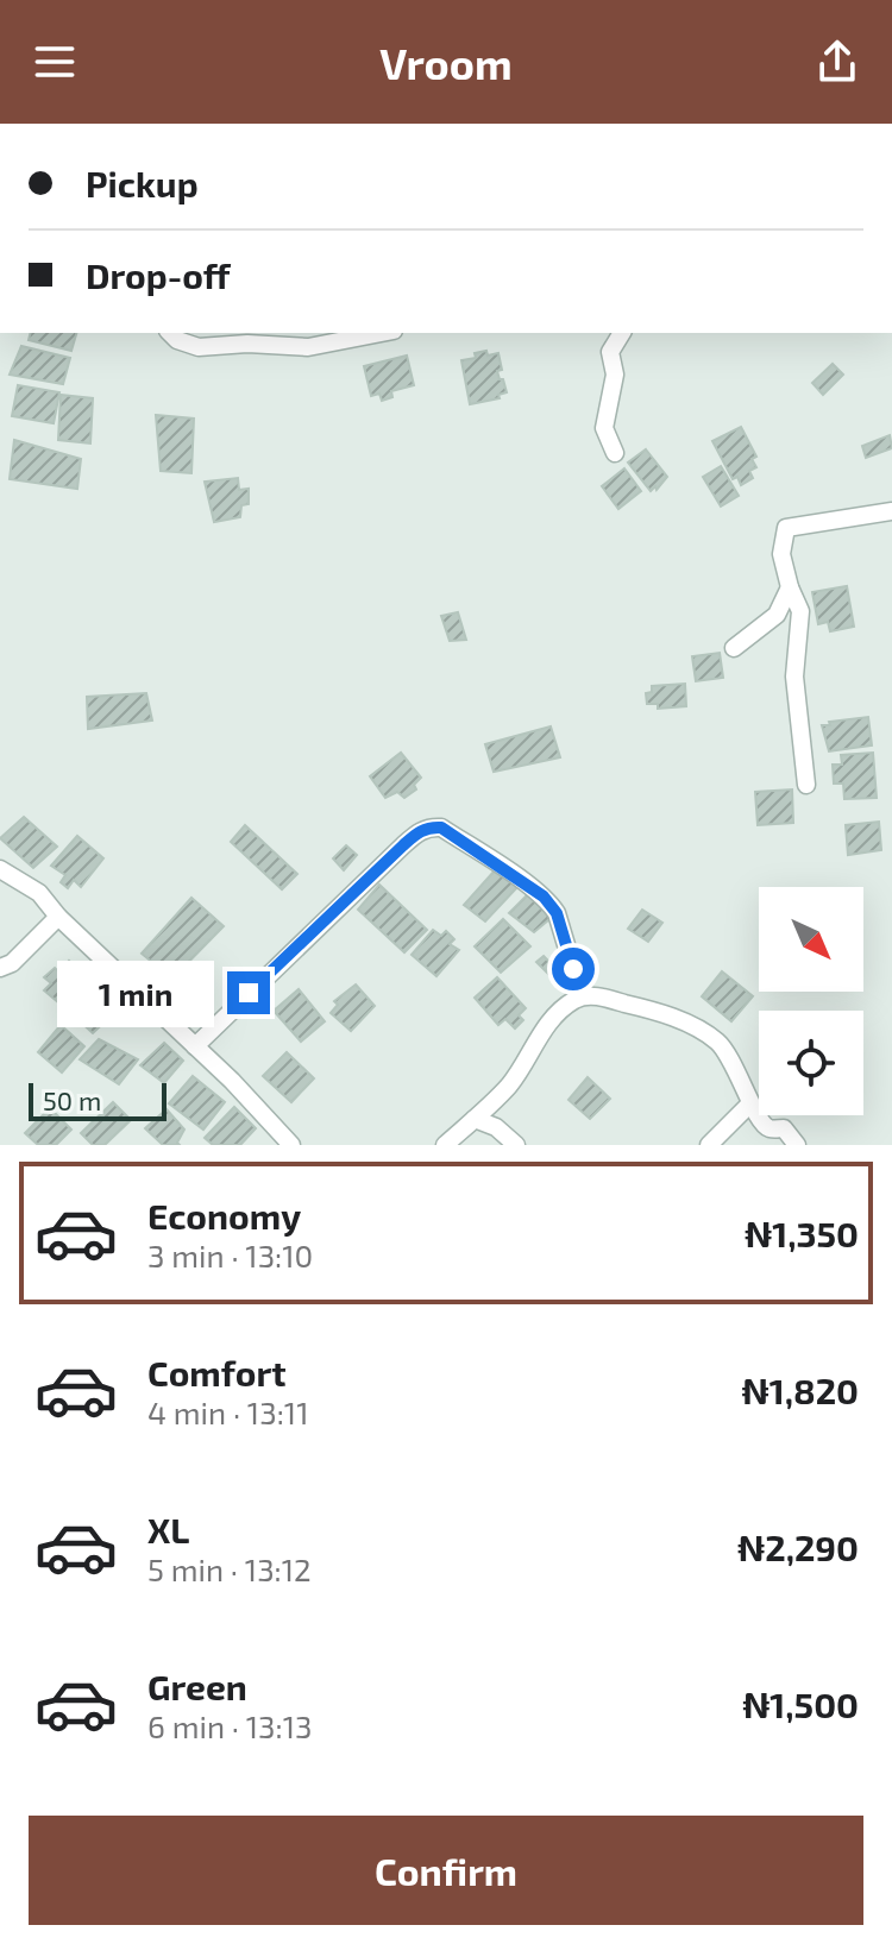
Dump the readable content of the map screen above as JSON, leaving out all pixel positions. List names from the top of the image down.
{
  "scale_bar": "50 m",
  "north": "bottom right",
  "page": {
    "header": "Vroom",
    "banner": ["Pickup", "Drop-off"],
    "bubble": "1 min",
    "scale": "50 m",
    "list": [
      {
        "name": "Economy",
        "note": "3 min · 13:10",
        "value": "₦1,350"
      },
      {
        "name": "Comfort",
        "note": "4 min · 13:11",
        "value": "₦1,820"
      },
      {
        "name": "XL",
        "note": "5 min · 13:12",
        "value": "₦2,290"
      },
      {
        "name": "Green",
        "note": "6 min · 13:13",
        "value": "₦1,500"
      }
    ],
    "buttons": "Confirm"
  }
}
